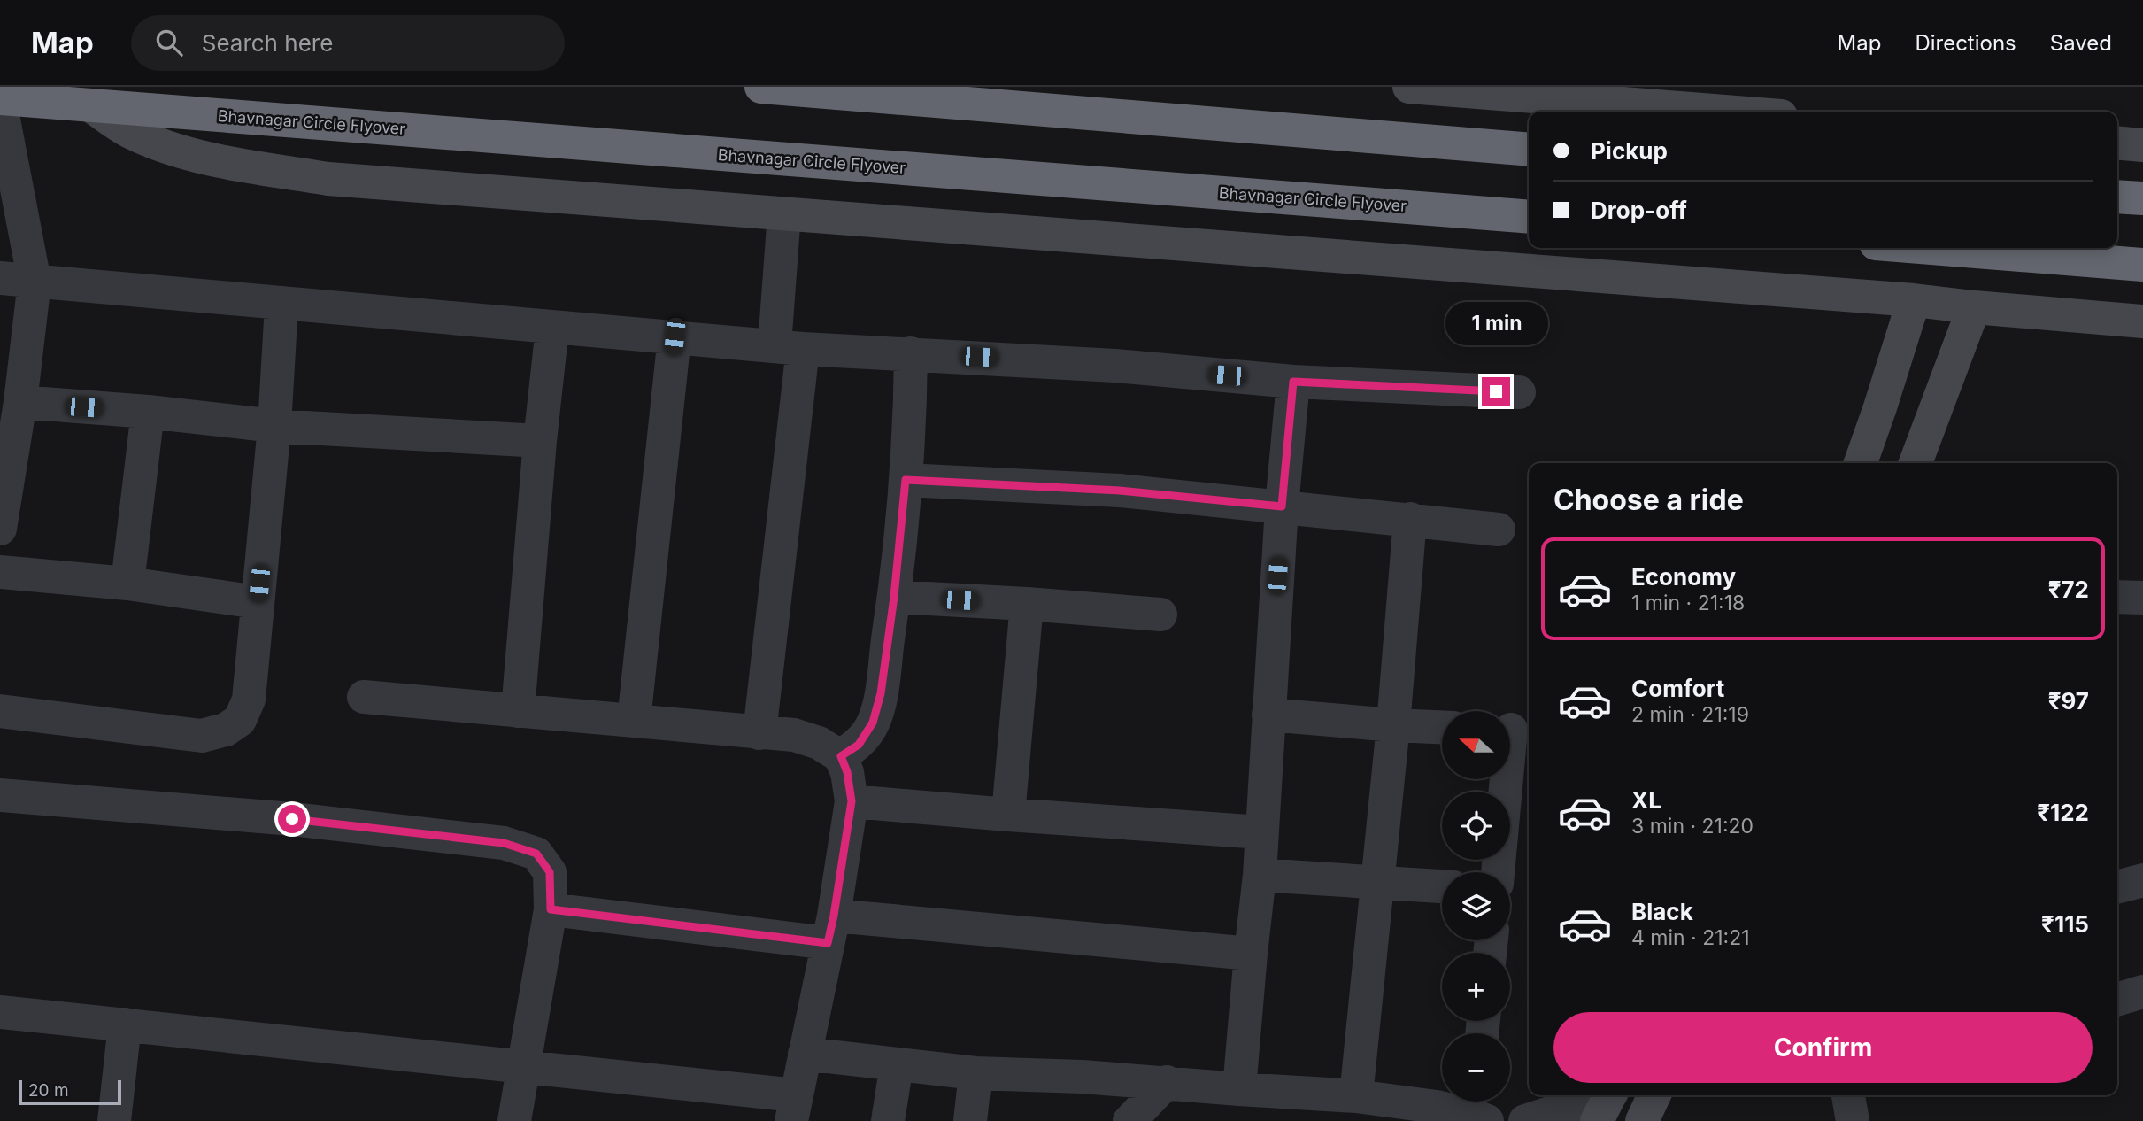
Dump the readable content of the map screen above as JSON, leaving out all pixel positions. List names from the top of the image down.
{
  "streets": {
    "highway": ["Bhavnagar Circle Flyover"]
  },
  "scale_bar": "20 m",
  "north": "left",
  "page": {
    "header": "Map",
    "search": "Search here",
    "nav": ["Map", "Directions", "Saved"],
    "banner": ["Pickup", "Drop-off"],
    "bubble": "1 min",
    "heading": "Choose a ride",
    "list": [
      {
        "name": "Economy",
        "note": "1 min · 21:18",
        "value": "₹72"
      },
      {
        "name": "Comfort",
        "note": "2 min · 21:19",
        "value": "₹97"
      },
      {
        "name": "XL",
        "note": "3 min · 21:20",
        "value": "₹122"
      },
      {
        "name": "Black",
        "note": "4 min · 21:21",
        "value": "₹115"
      }
    ],
    "map_buttons": ["+", "−"],
    "buttons": "Confirm",
    "scale": "20 m"
  }
}
